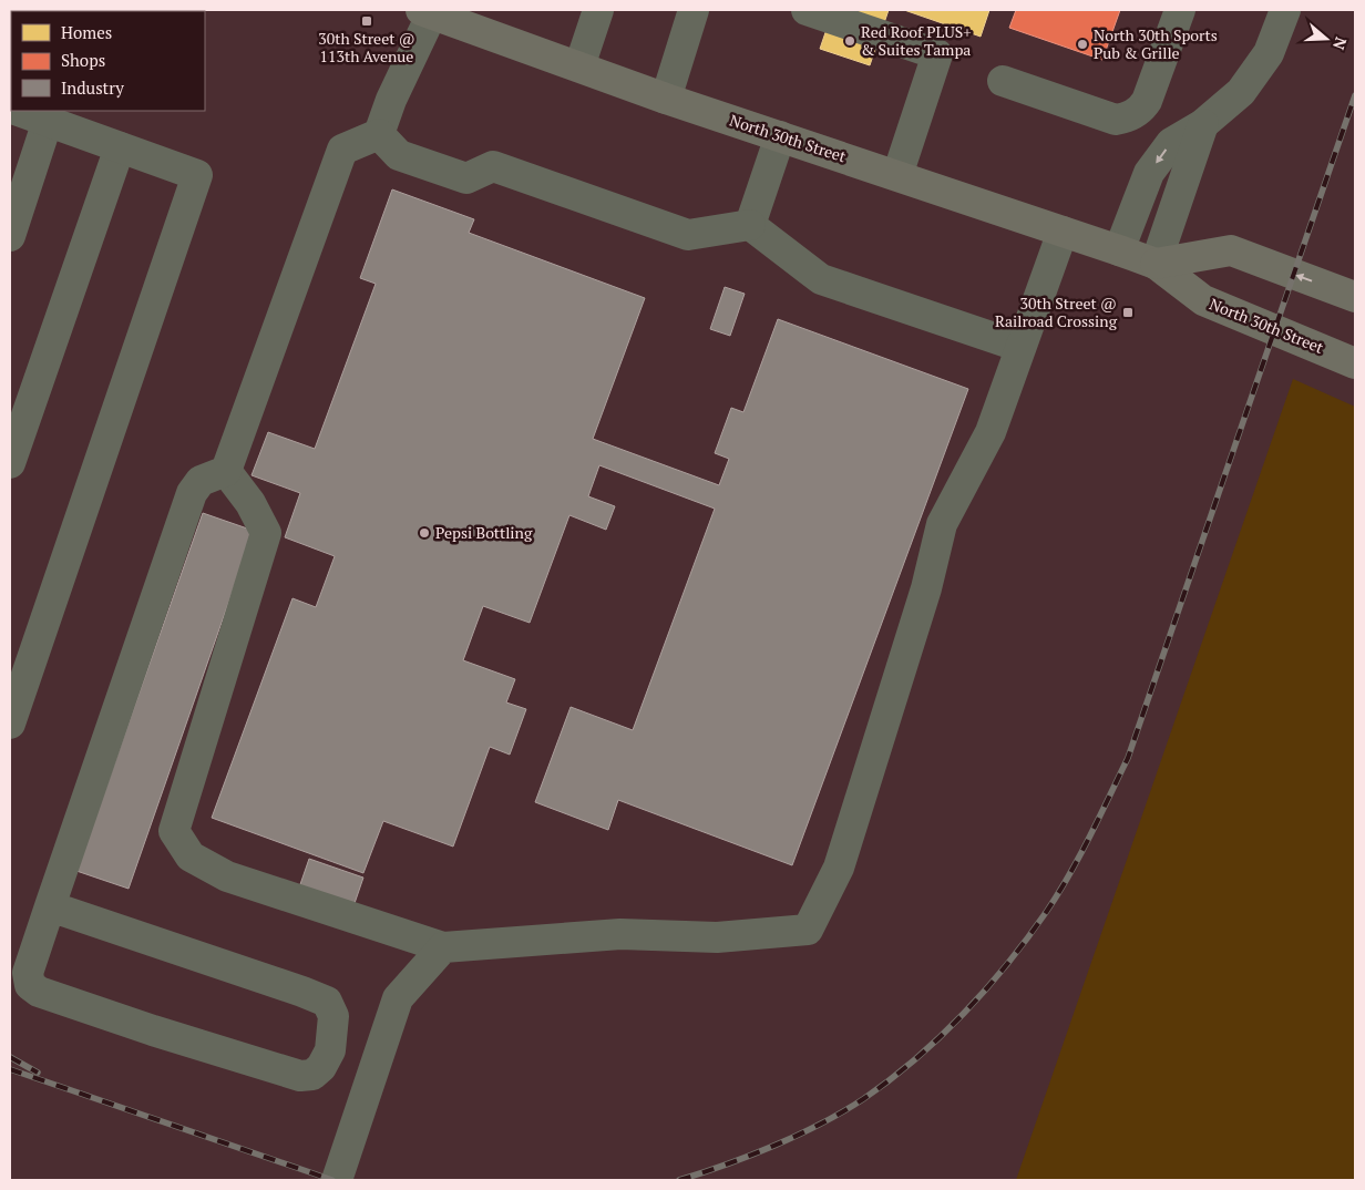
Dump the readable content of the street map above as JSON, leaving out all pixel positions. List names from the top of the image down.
{
  "streets": {
    "main road": ["North 30th Street"]
  },
  "places": {
    "transit": ["30th Street @ 113th Avenue", "30th Street @ Railroad Crossing"],
    "other": ["Red Roof PLUS+ & Suites Tampa", "North 30th Sports Pub & Grille", "Pepsi Bottling"]
  },
  "legend": ["Homes", "Shops", "Industry"],
  "north": "right"
}
